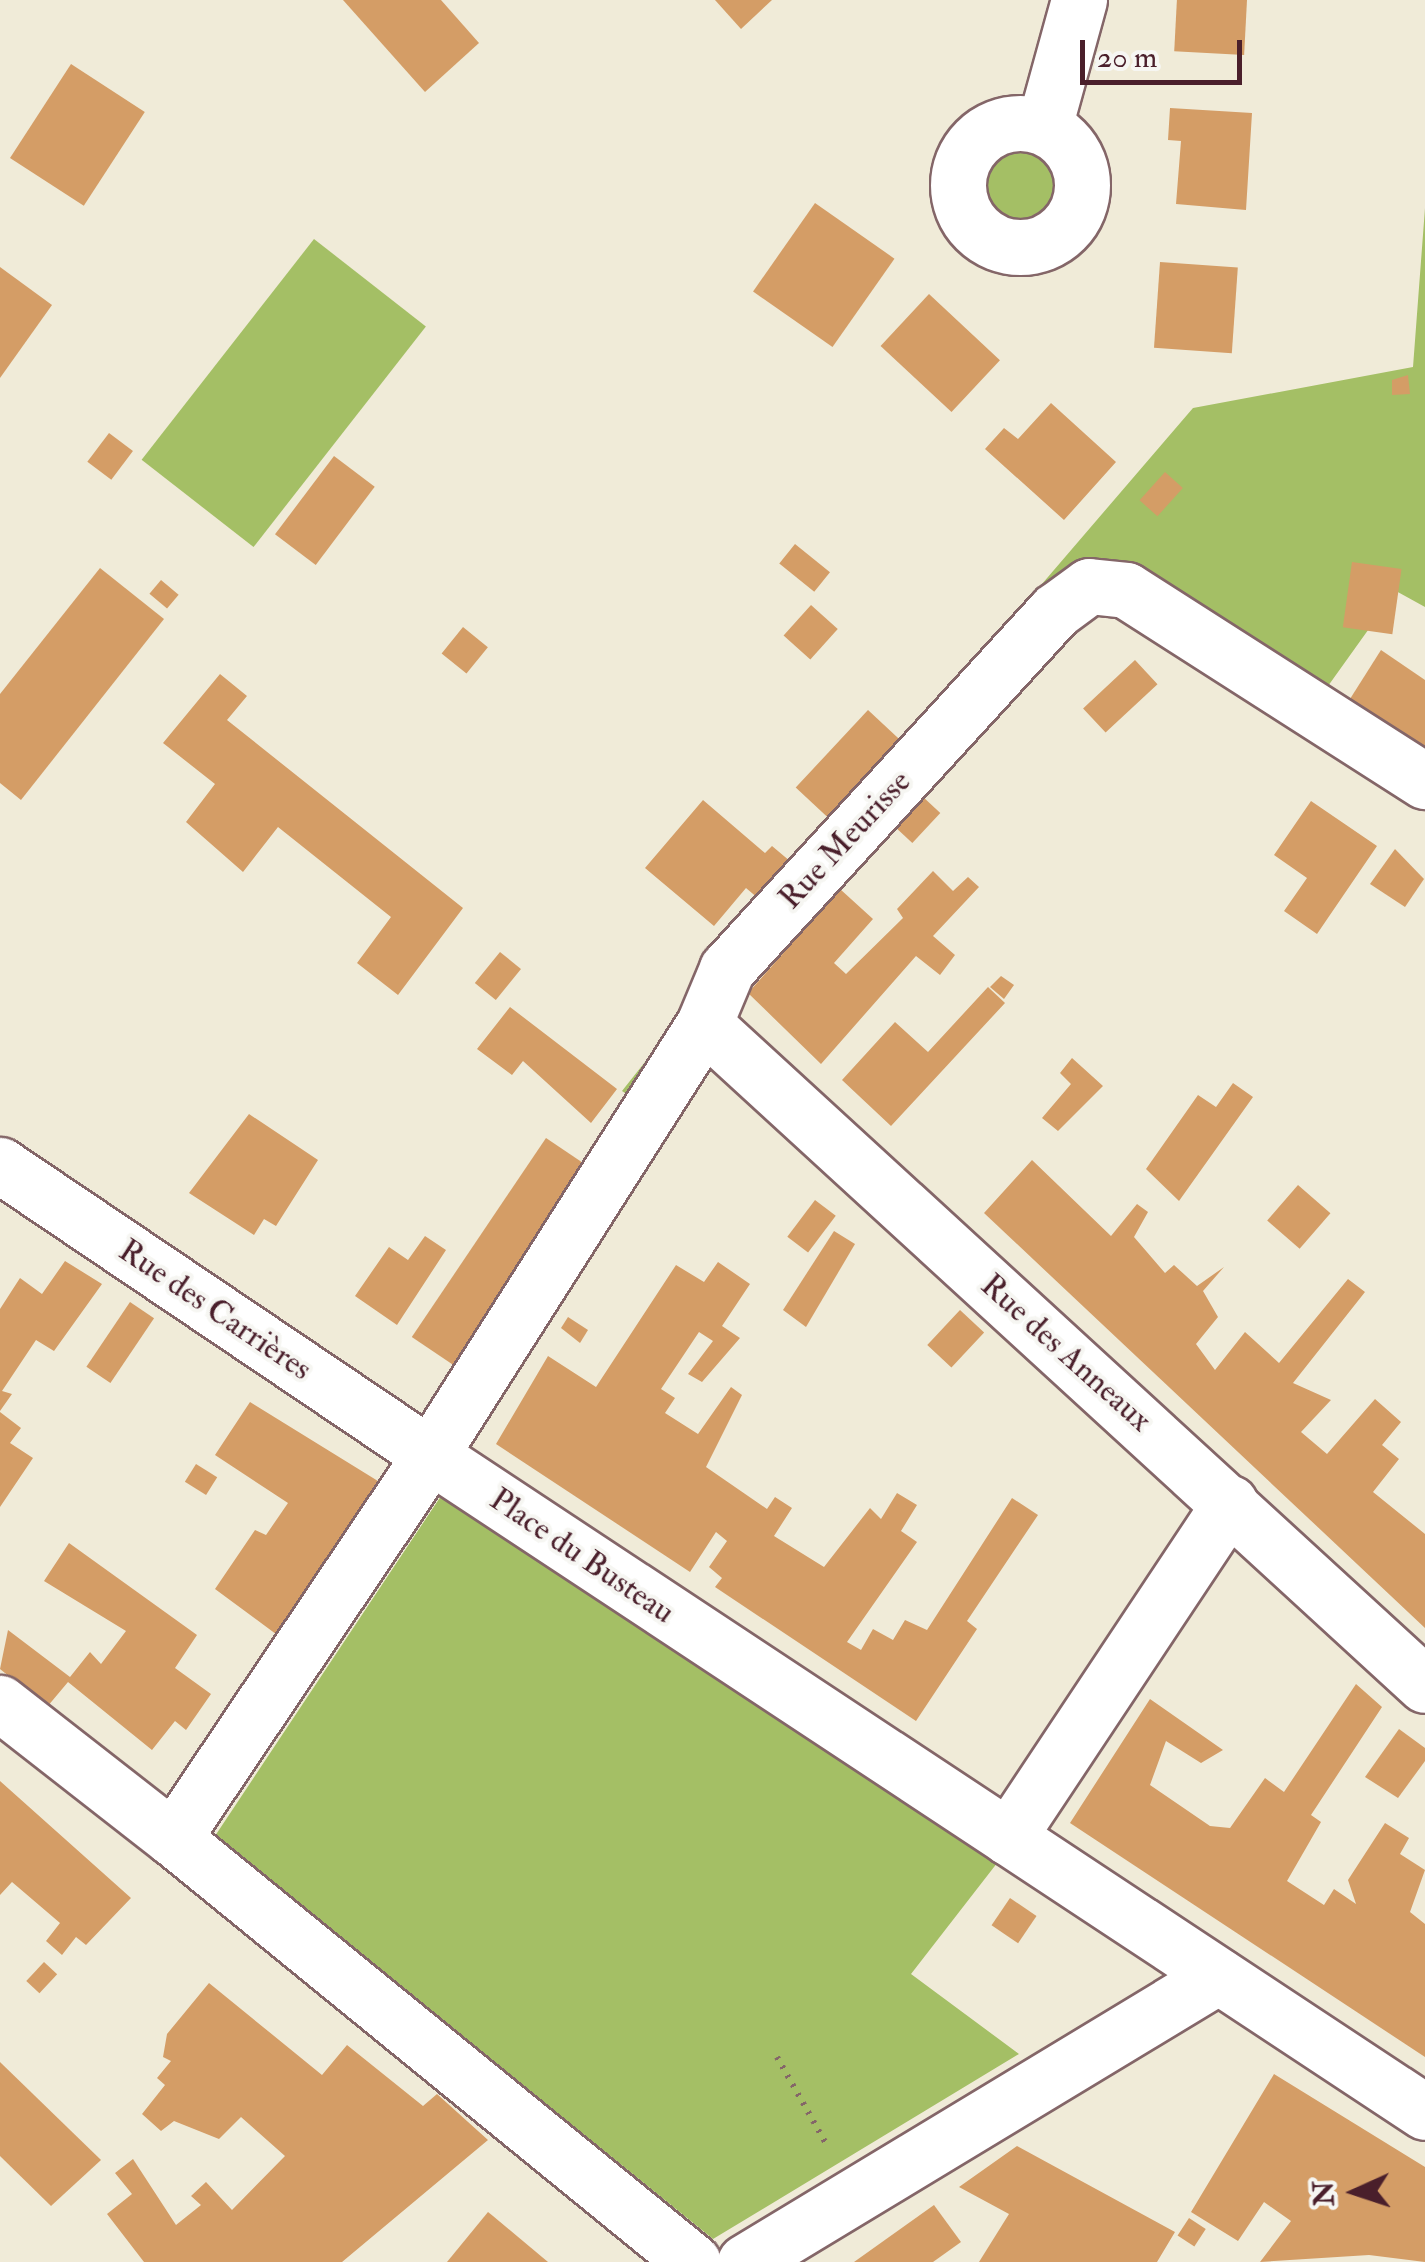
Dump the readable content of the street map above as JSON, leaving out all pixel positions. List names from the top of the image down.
{
  "streets": {
    "street": [
      "Rue Meurisse",
      "Rue des Carrières",
      "Rue des Anneaux",
      "Place du Busteau"
    ]
  },
  "crossings": [
    ["Rue Meurisse", "Rue des Carrières"],
    ["Rue Meurisse", "Rue des Anneaux"],
    ["Rue Meurisse", "Place du Busteau"],
    ["Rue des Carrières", "Place du Busteau"]
  ],
  "scale_bar": "20 m",
  "north": "left"
}
